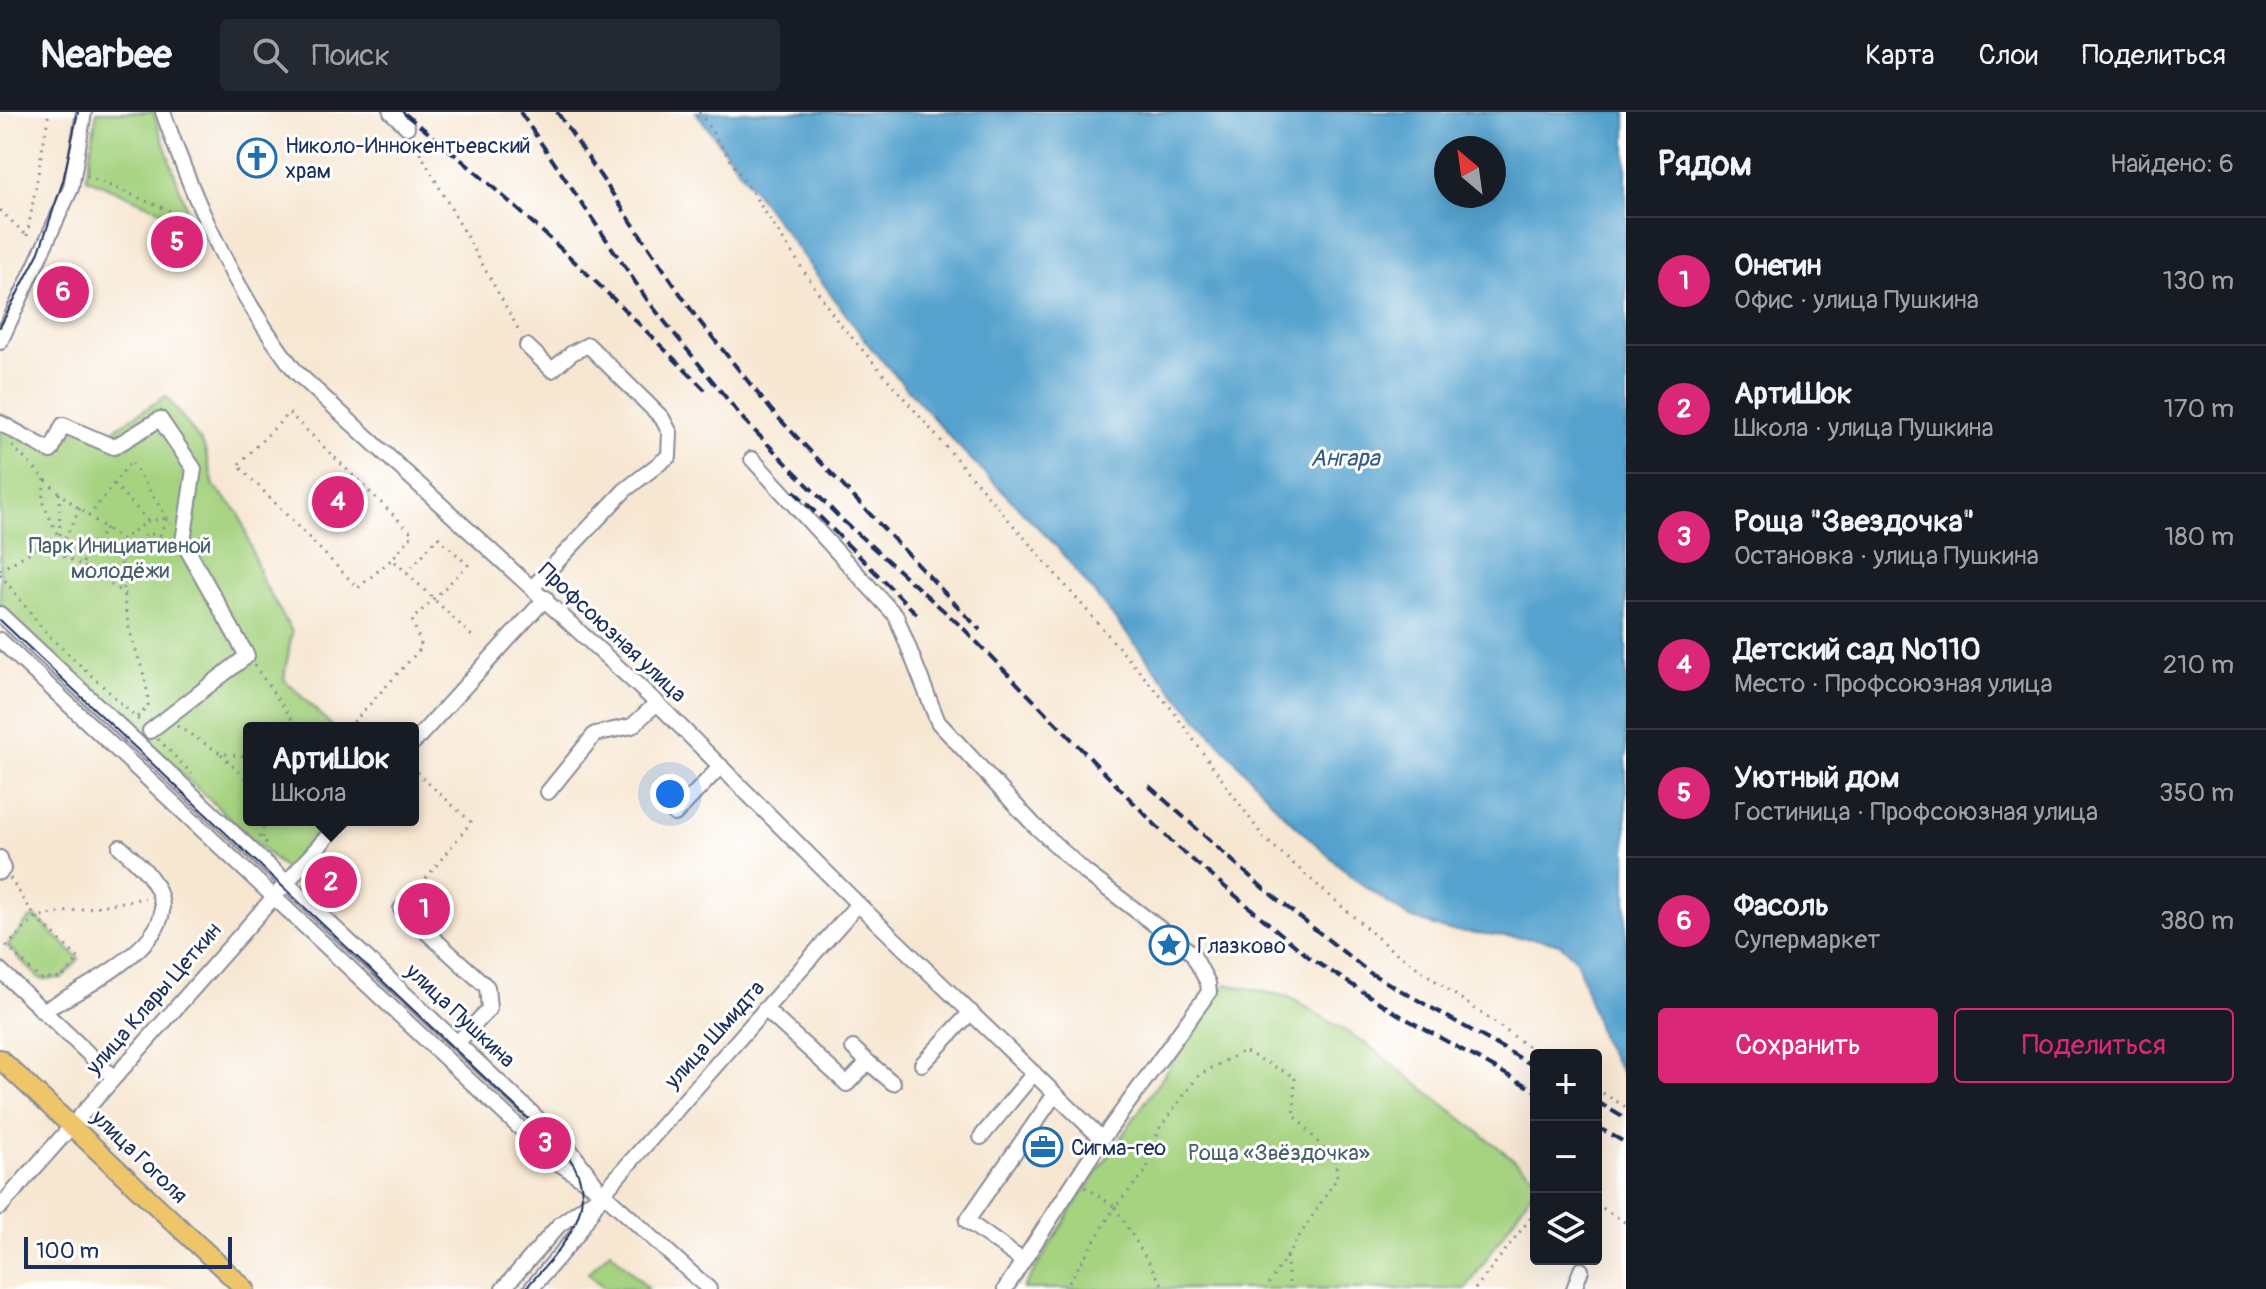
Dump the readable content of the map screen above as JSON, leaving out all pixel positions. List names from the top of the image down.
{
  "streets": {
    "main road": ["улица Гоголя"],
    "street": [
      "Профсоюзная улица",
      "улица Клары Цеткин",
      "улица Пушкина",
      "улица Шмидта"
    ]
  },
  "crossings": [
    ["Профсоюзная улица", "улица Шмидта"],
    ["улица Клары Цеткин", "улица Пушкина"],
    ["улица Клары Цеткин", "улица Гоголя"],
    ["улица Пушкина", "улица Шмидта"]
  ],
  "water": ["Ангара"],
  "parks": ["Парк Инициативной молодёжи", "Роща «Звёздочка»"],
  "places": {
    "church": ["Николо-Иннокентьевский храм"],
    "place": ["Глазково"],
    "office": ["Сигма-гео"]
  },
  "scale_bar": "100 m",
  "north": "top left",
  "page": {
    "header": "Nearbee",
    "search": "Поиск",
    "nav": ["Карта", "Слои", "Поделиться"],
    "heading": ["Рядом", "Найдено: 6"],
    "pins": [
      "5",
      "6",
      "4",
      "2",
      "1",
      "3"
    ],
    "list": [
      {
        "mark": "1",
        "name": "Онегин",
        "note": "Офис · улица Пушкина",
        "value": "130 m"
      },
      {
        "mark": "2",
        "name": "АртиШок",
        "note": "Школа · улица Пушкина",
        "value": "170 m"
      },
      {
        "mark": "3",
        "name": "Роща \"Звездочка\"",
        "note": "Остановка · улица Пушкина",
        "value": "180 m"
      },
      {
        "mark": "4",
        "name": "Детский сад №110",
        "note": "Место · Профсоюзная улица",
        "value": "210 m"
      },
      {
        "mark": "5",
        "name": "Уютный дом",
        "note": "Гостиница · Профсоюзная улица",
        "value": "350 m"
      },
      {
        "mark": "6",
        "name": "Фасоль",
        "note": "Супермаркет",
        "value": "380 m"
      }
    ],
    "popup": ["АртиШок", "Школа"],
    "buttons": ["Сохранить", "Поделиться"],
    "map_buttons": ["+", "−"],
    "scale": "100 m"
  }
}
